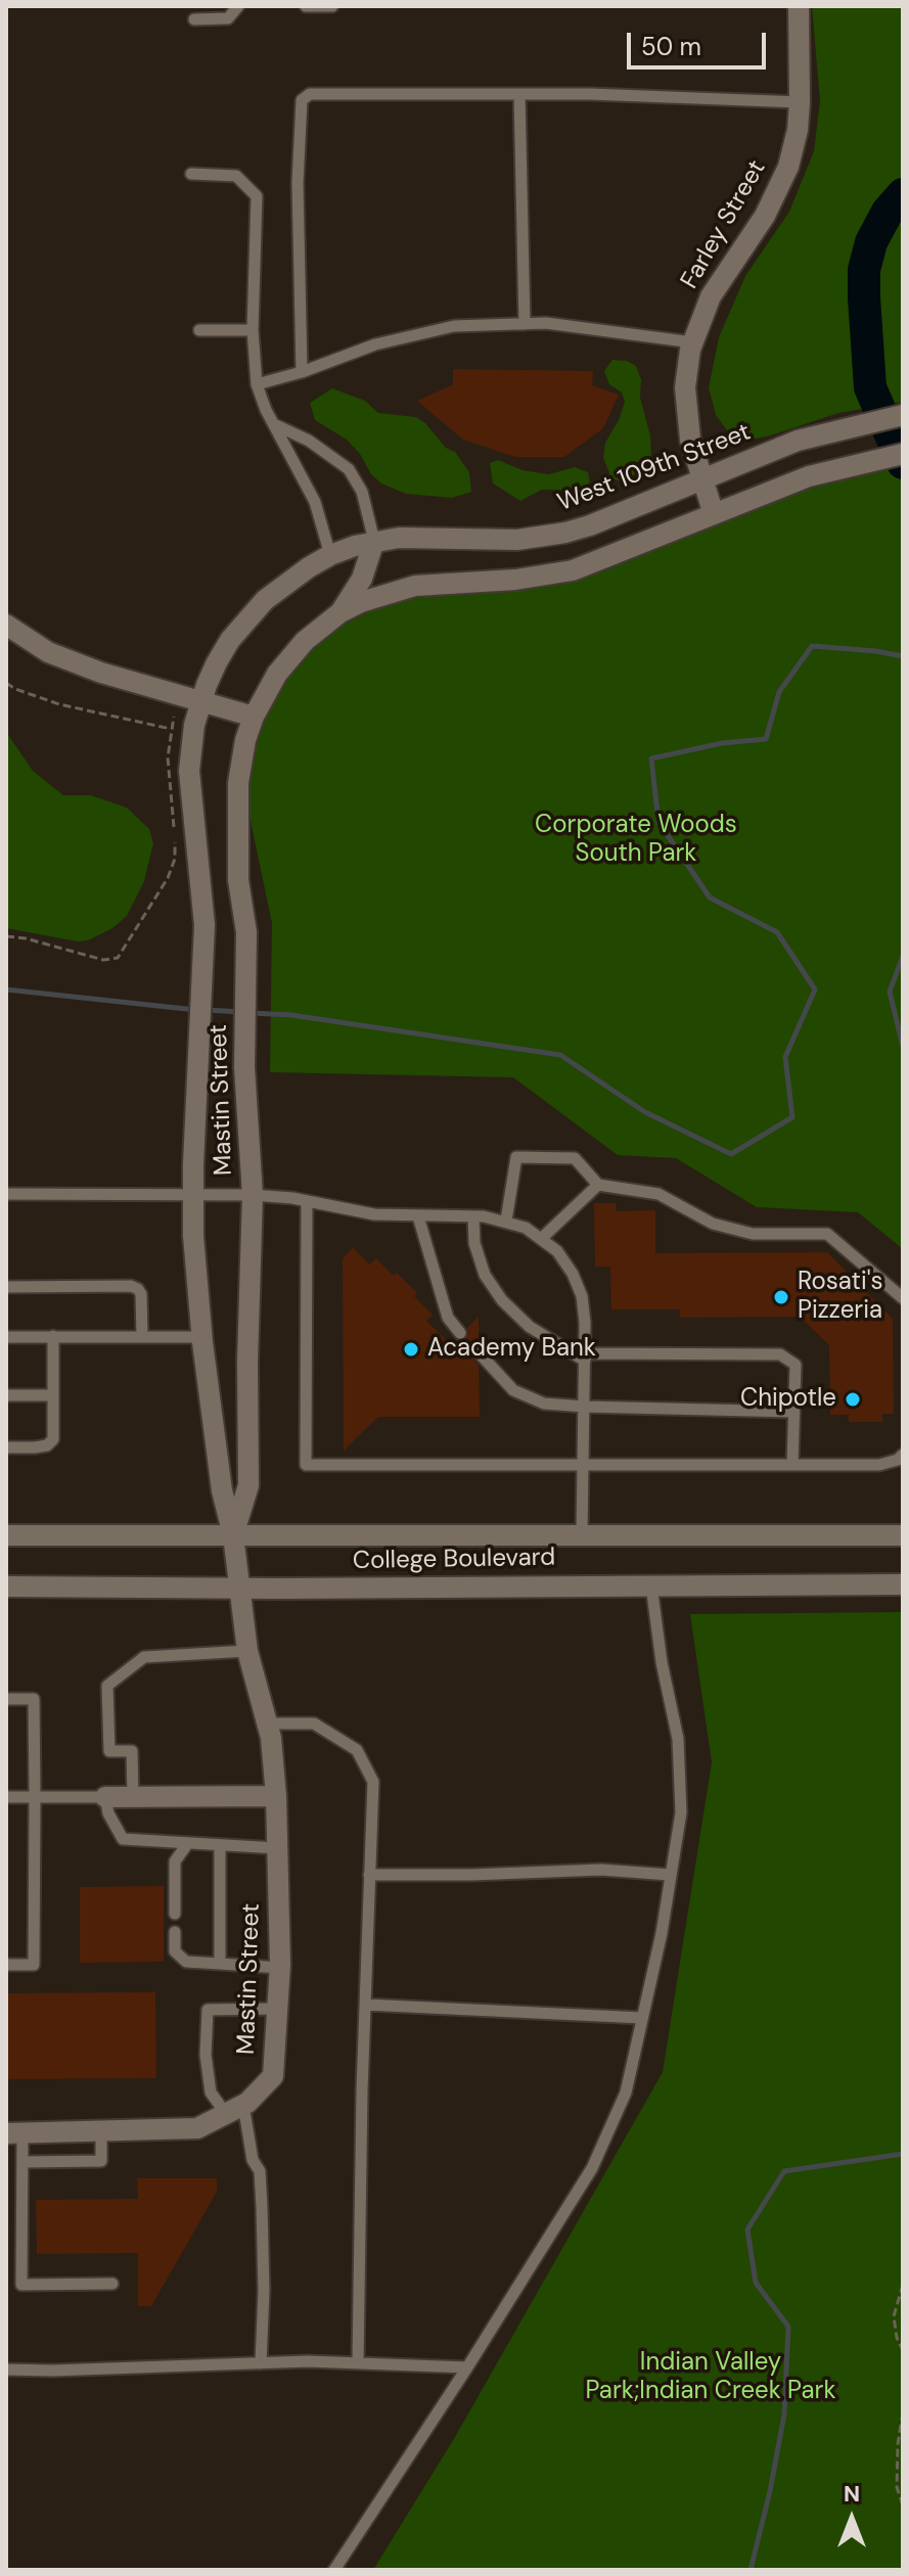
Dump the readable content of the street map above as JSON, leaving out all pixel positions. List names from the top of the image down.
{
  "streets": {
    "street": [
      "Farley Street",
      "West 109th Street",
      "Mastin Street",
      "College Boulevard"
    ]
  },
  "crossings": [
    ["Farley Street", "West 109th Street"],
    ["West 109th Street", "Mastin Street"],
    ["Mastin Street", "College Boulevard"]
  ],
  "parks": ["Corporate Woods South Park", "Indian Valley Park;Indian Creek Park"],
  "places": ["Rosati's Pizzeria", "Academy Bank", "Chipotle"],
  "scale_bar": "50 m",
  "north": "top"
}
